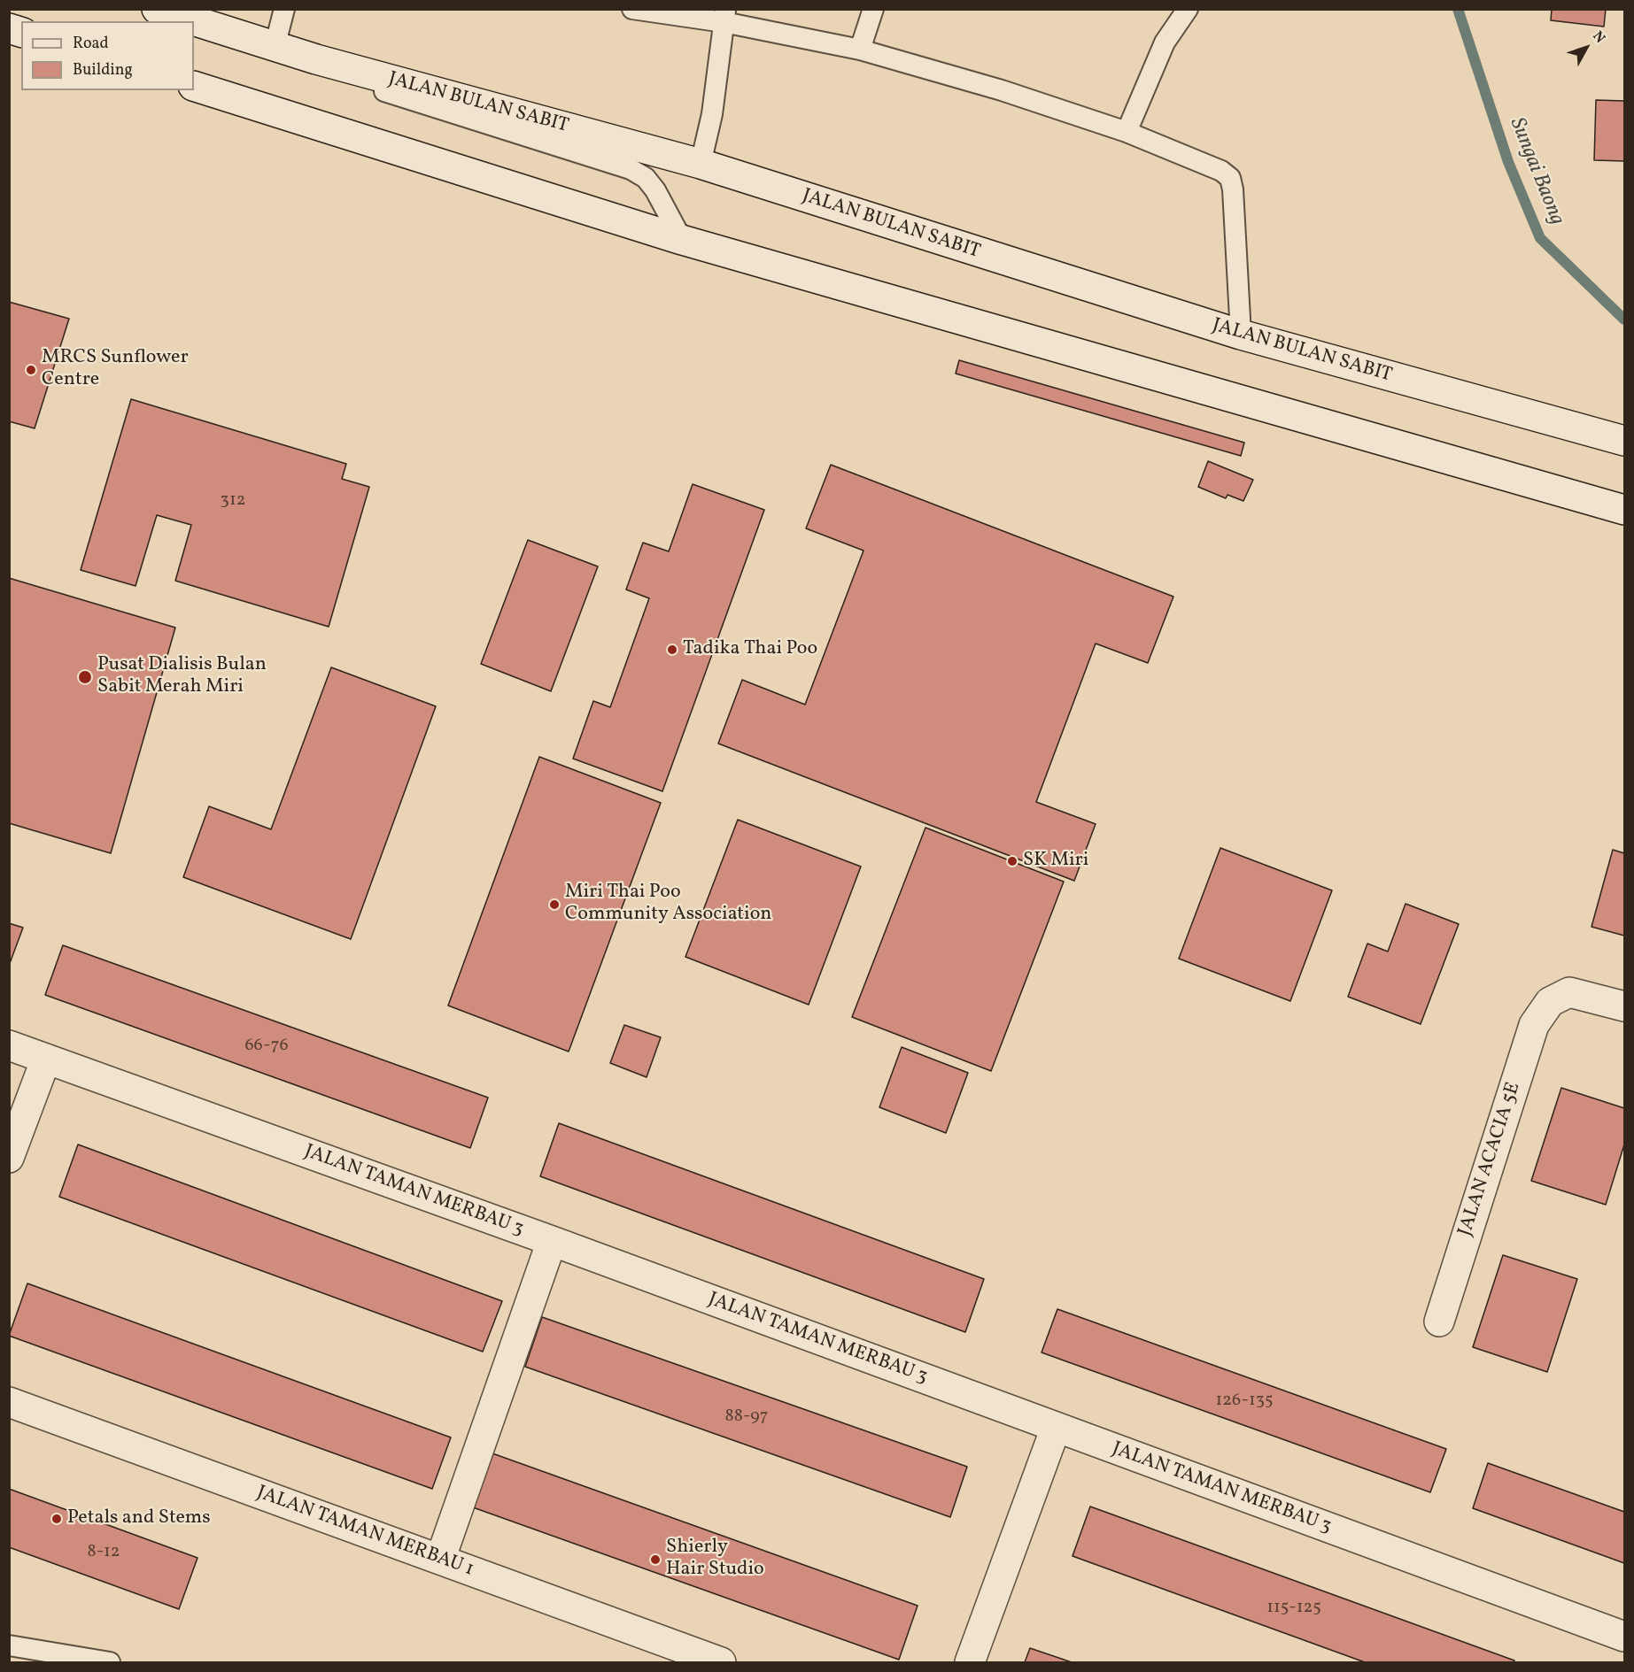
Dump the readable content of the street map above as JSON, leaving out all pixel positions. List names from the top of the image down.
{
  "streets": {
    "street": [
      "JALAN BULAN SABIT",
      "JALAN ACACIA 5E",
      "JALAN TAMAN MERBAU 3",
      "JALAN TAMAN MERBAU 1"
    ]
  },
  "water": ["Sungai Baong"],
  "places": [
    "MRCS Sunflower Centre",
    "Tadika Thai Poo",
    "Pusat Dialisis Bulan Sabit Merah Miri",
    "SK Miri",
    "Miri Thai Poo Community Association",
    "Petals and Stems",
    "Shierly Hair Studio"
  ],
  "house_numbers": [
    "312",
    "66-76",
    "126-135",
    "88-97",
    "8-12",
    "115-125"
  ],
  "legend": ["Road", "Building"],
  "north": "top right"
}
